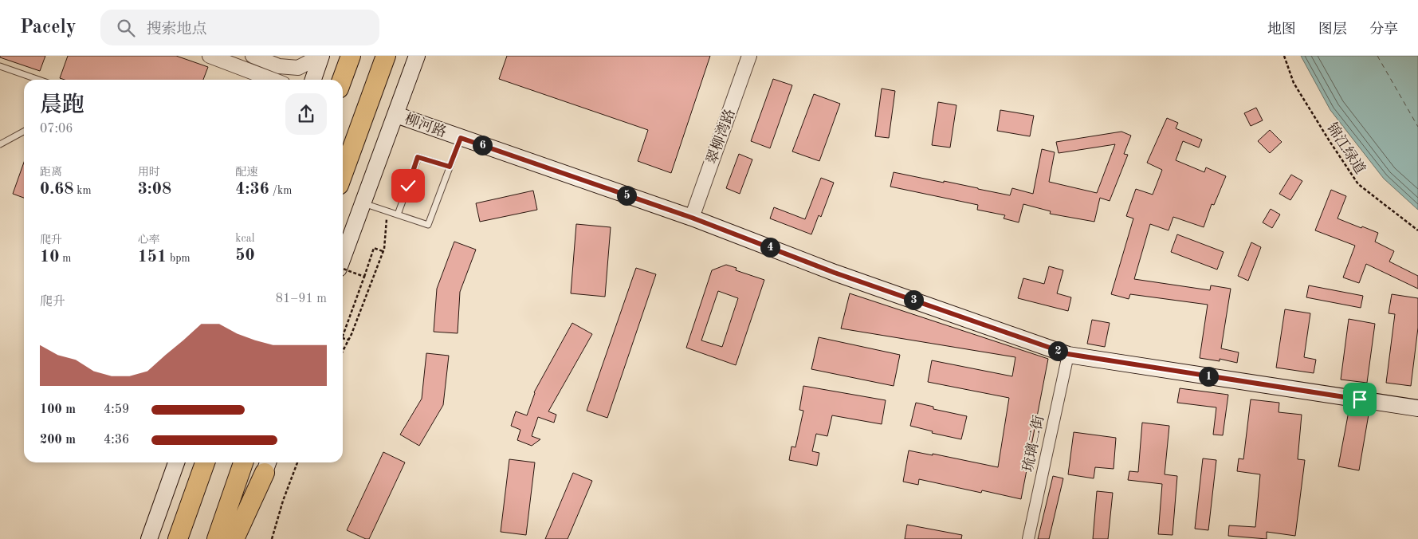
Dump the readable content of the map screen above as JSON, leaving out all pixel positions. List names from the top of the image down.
{
  "streets": {
    "main road": ["柳河路"],
    "street": ["翠柳湾路", "琉璃二街"],
    "path": ["锦江绿道"]
  },
  "crossings": [
    ["柳河路", "翠柳湾路"],
    ["柳河路", "琉璃二街"]
  ],
  "page": {
    "header": "Pacely",
    "search": "搜索地点",
    "nav": ["地图", "图层", "分享"],
    "heading": ["晨跑", "07:06"],
    "pins": [
      "6",
      "5",
      "4",
      "3",
      "2",
      "1"
    ],
    "stats": [
      ["距离", "0.68 km"],
      ["用时", "3:08"],
      ["配速", "4:36 /km"],
      ["爬升", "10 m"],
      ["心率", "151 bpm"],
      ["kcal", "50"]
    ],
    "chart": ["爬升", "81–91 m"],
    "list": [
      {
        "name": "100 m",
        "note": "4:59"
      },
      {
        "name": "200 m",
        "note": "4:36"
      }
    ]
  }
}
